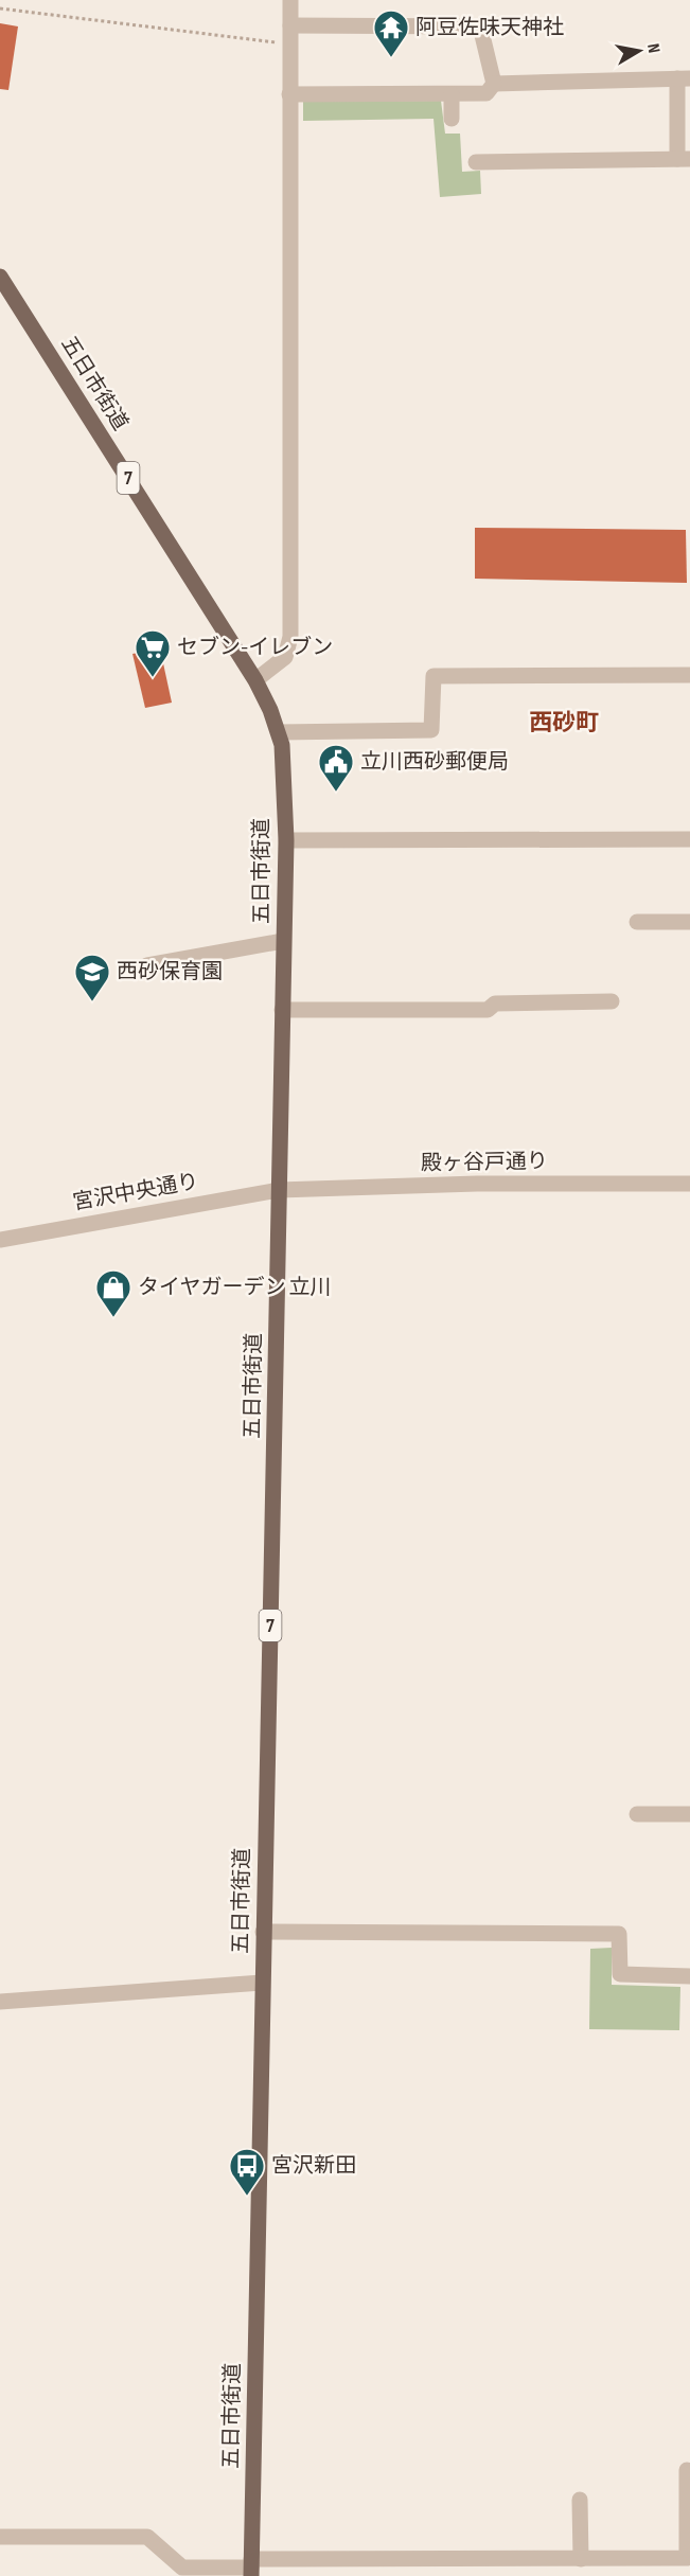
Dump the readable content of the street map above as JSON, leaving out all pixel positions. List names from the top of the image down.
{
  "streets": {
    "main road": ["五日市街道", "7"],
    "street": ["殿ヶ谷戸通り", "宮沢中央通り"]
  },
  "crossings": [
    ["五日市街道", "殿ヶ谷戸通り"],
    ["五日市街道", "宮沢中央通り"],
    ["殿ヶ谷戸通り", "宮沢中央通り"]
  ],
  "districts": ["西砂町"],
  "places": {
    "temple": ["阿豆佐味天神社"],
    "supermarket": ["セブン-イレブン"],
    "public building": ["立川西砂郵便局"],
    "school or university": ["西砂保育園"],
    "shop": ["タイヤガーデン 立川"],
    "bus stop": ["宮沢新田"]
  },
  "north": "right"
}
